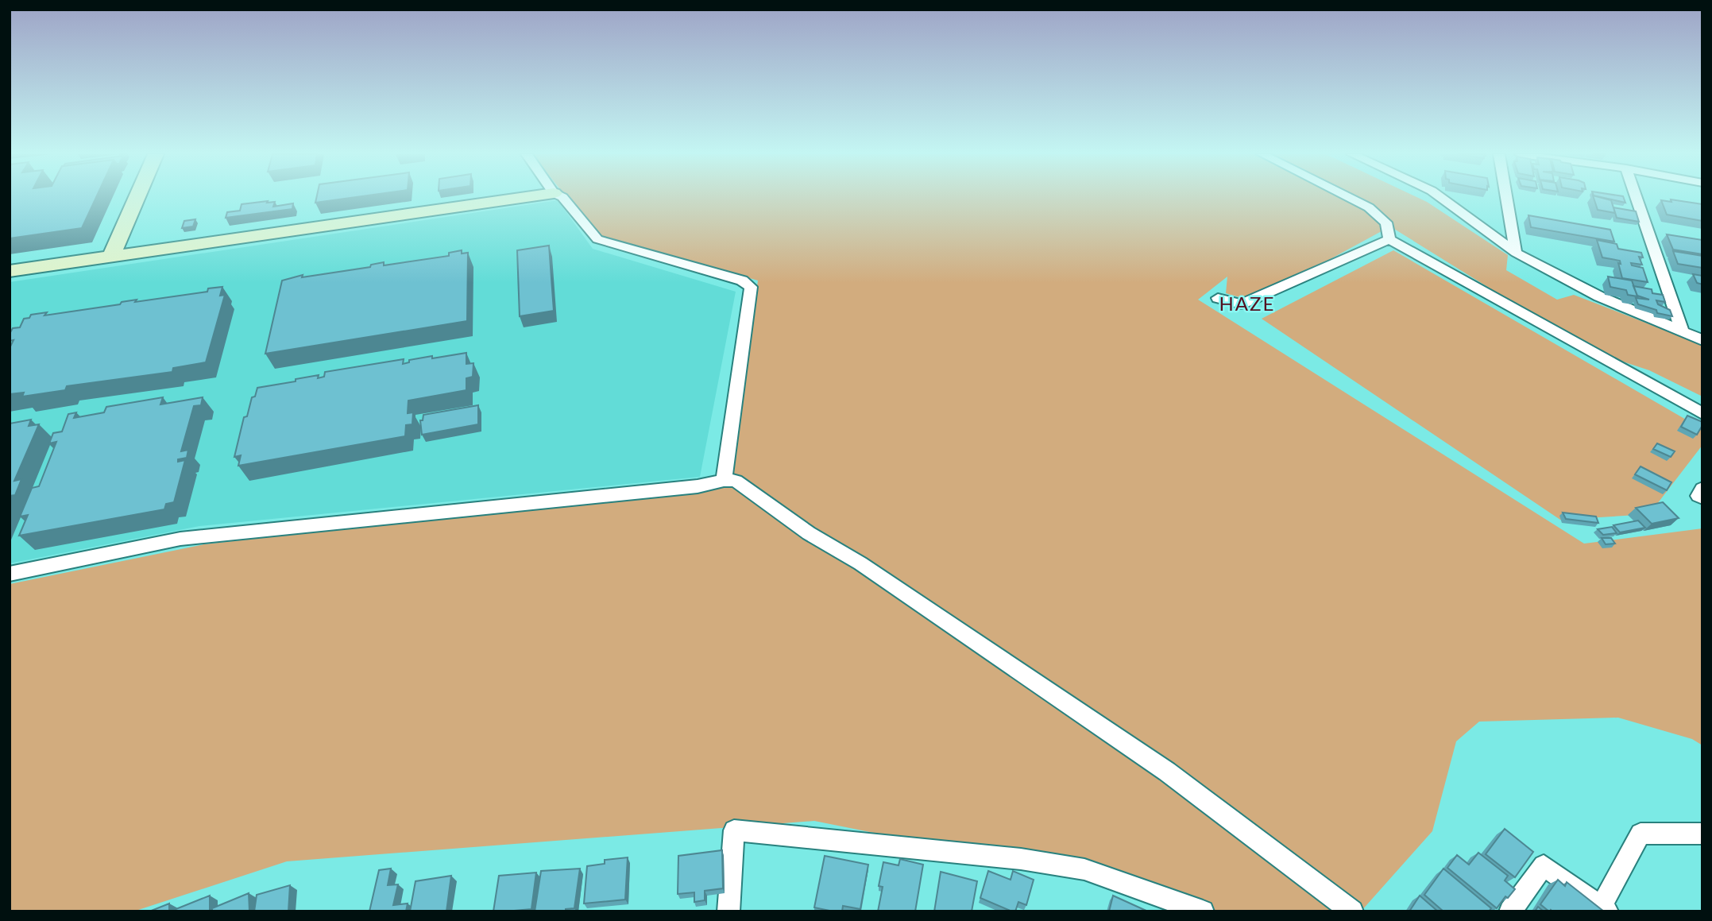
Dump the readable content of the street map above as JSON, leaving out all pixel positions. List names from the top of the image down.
{
  "districts": ["HAZE"]
}
